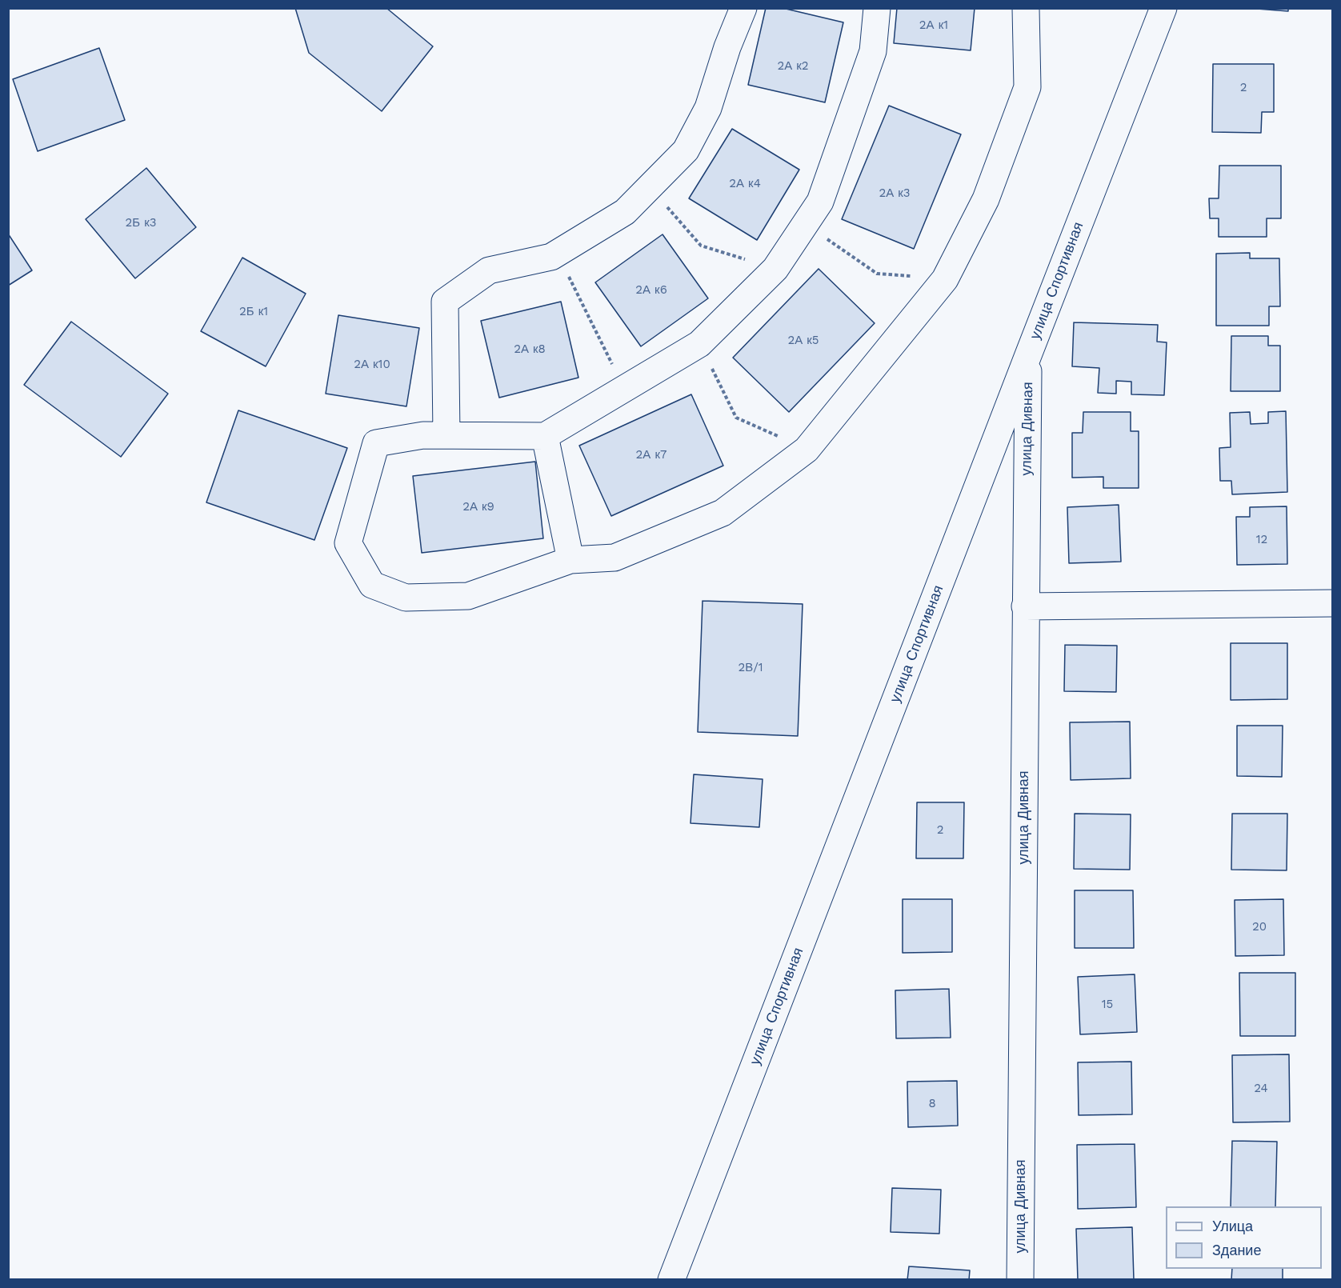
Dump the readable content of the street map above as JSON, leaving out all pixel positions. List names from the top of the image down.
{
  "streets": {
    "street": ["улица Спортивная", "улица Дивная"]
  },
  "crossings": [
    ["улица Спортивная", "улица Дивная"]
  ],
  "house_numbers": [
    "2А к1",
    "2А к2",
    "2",
    "2А к4",
    "2А к3",
    "2Б к3",
    "2А к6",
    "2Б к1",
    "2А к5",
    "2А к8",
    "2А к10",
    "2А к7",
    "2А к9",
    "12",
    "2В/1",
    "2",
    "20",
    "15",
    "24",
    "8"
  ],
  "legend": ["Улица", "Здание"]
}
